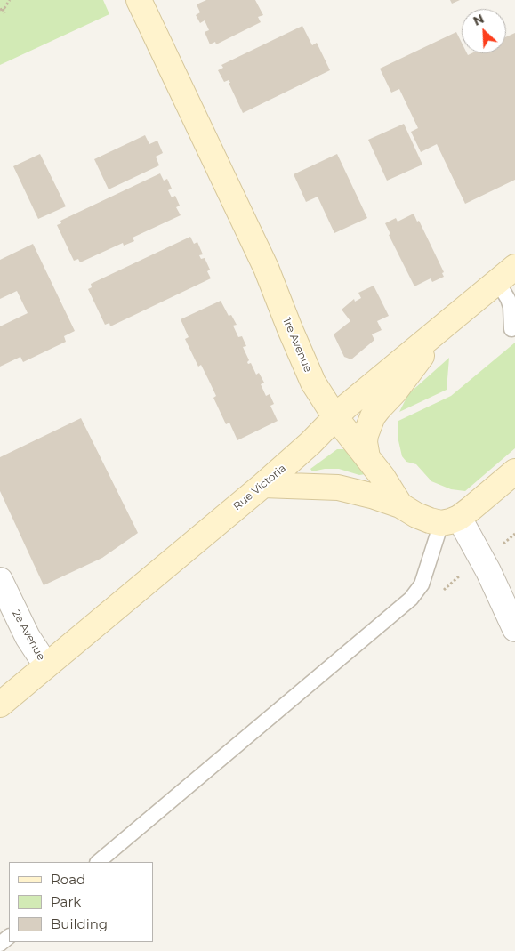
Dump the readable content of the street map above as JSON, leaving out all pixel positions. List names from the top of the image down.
{
  "streets": {
    "main road": ["1re Avenue", "Rue Victoria"],
    "street": ["2e Avenue"]
  },
  "crossings": [
    ["1re Avenue", "Rue Victoria"],
    ["Rue Victoria", "2e Avenue"]
  ],
  "legend": ["Road", "Park", "Building"],
  "north": "top left"
}
